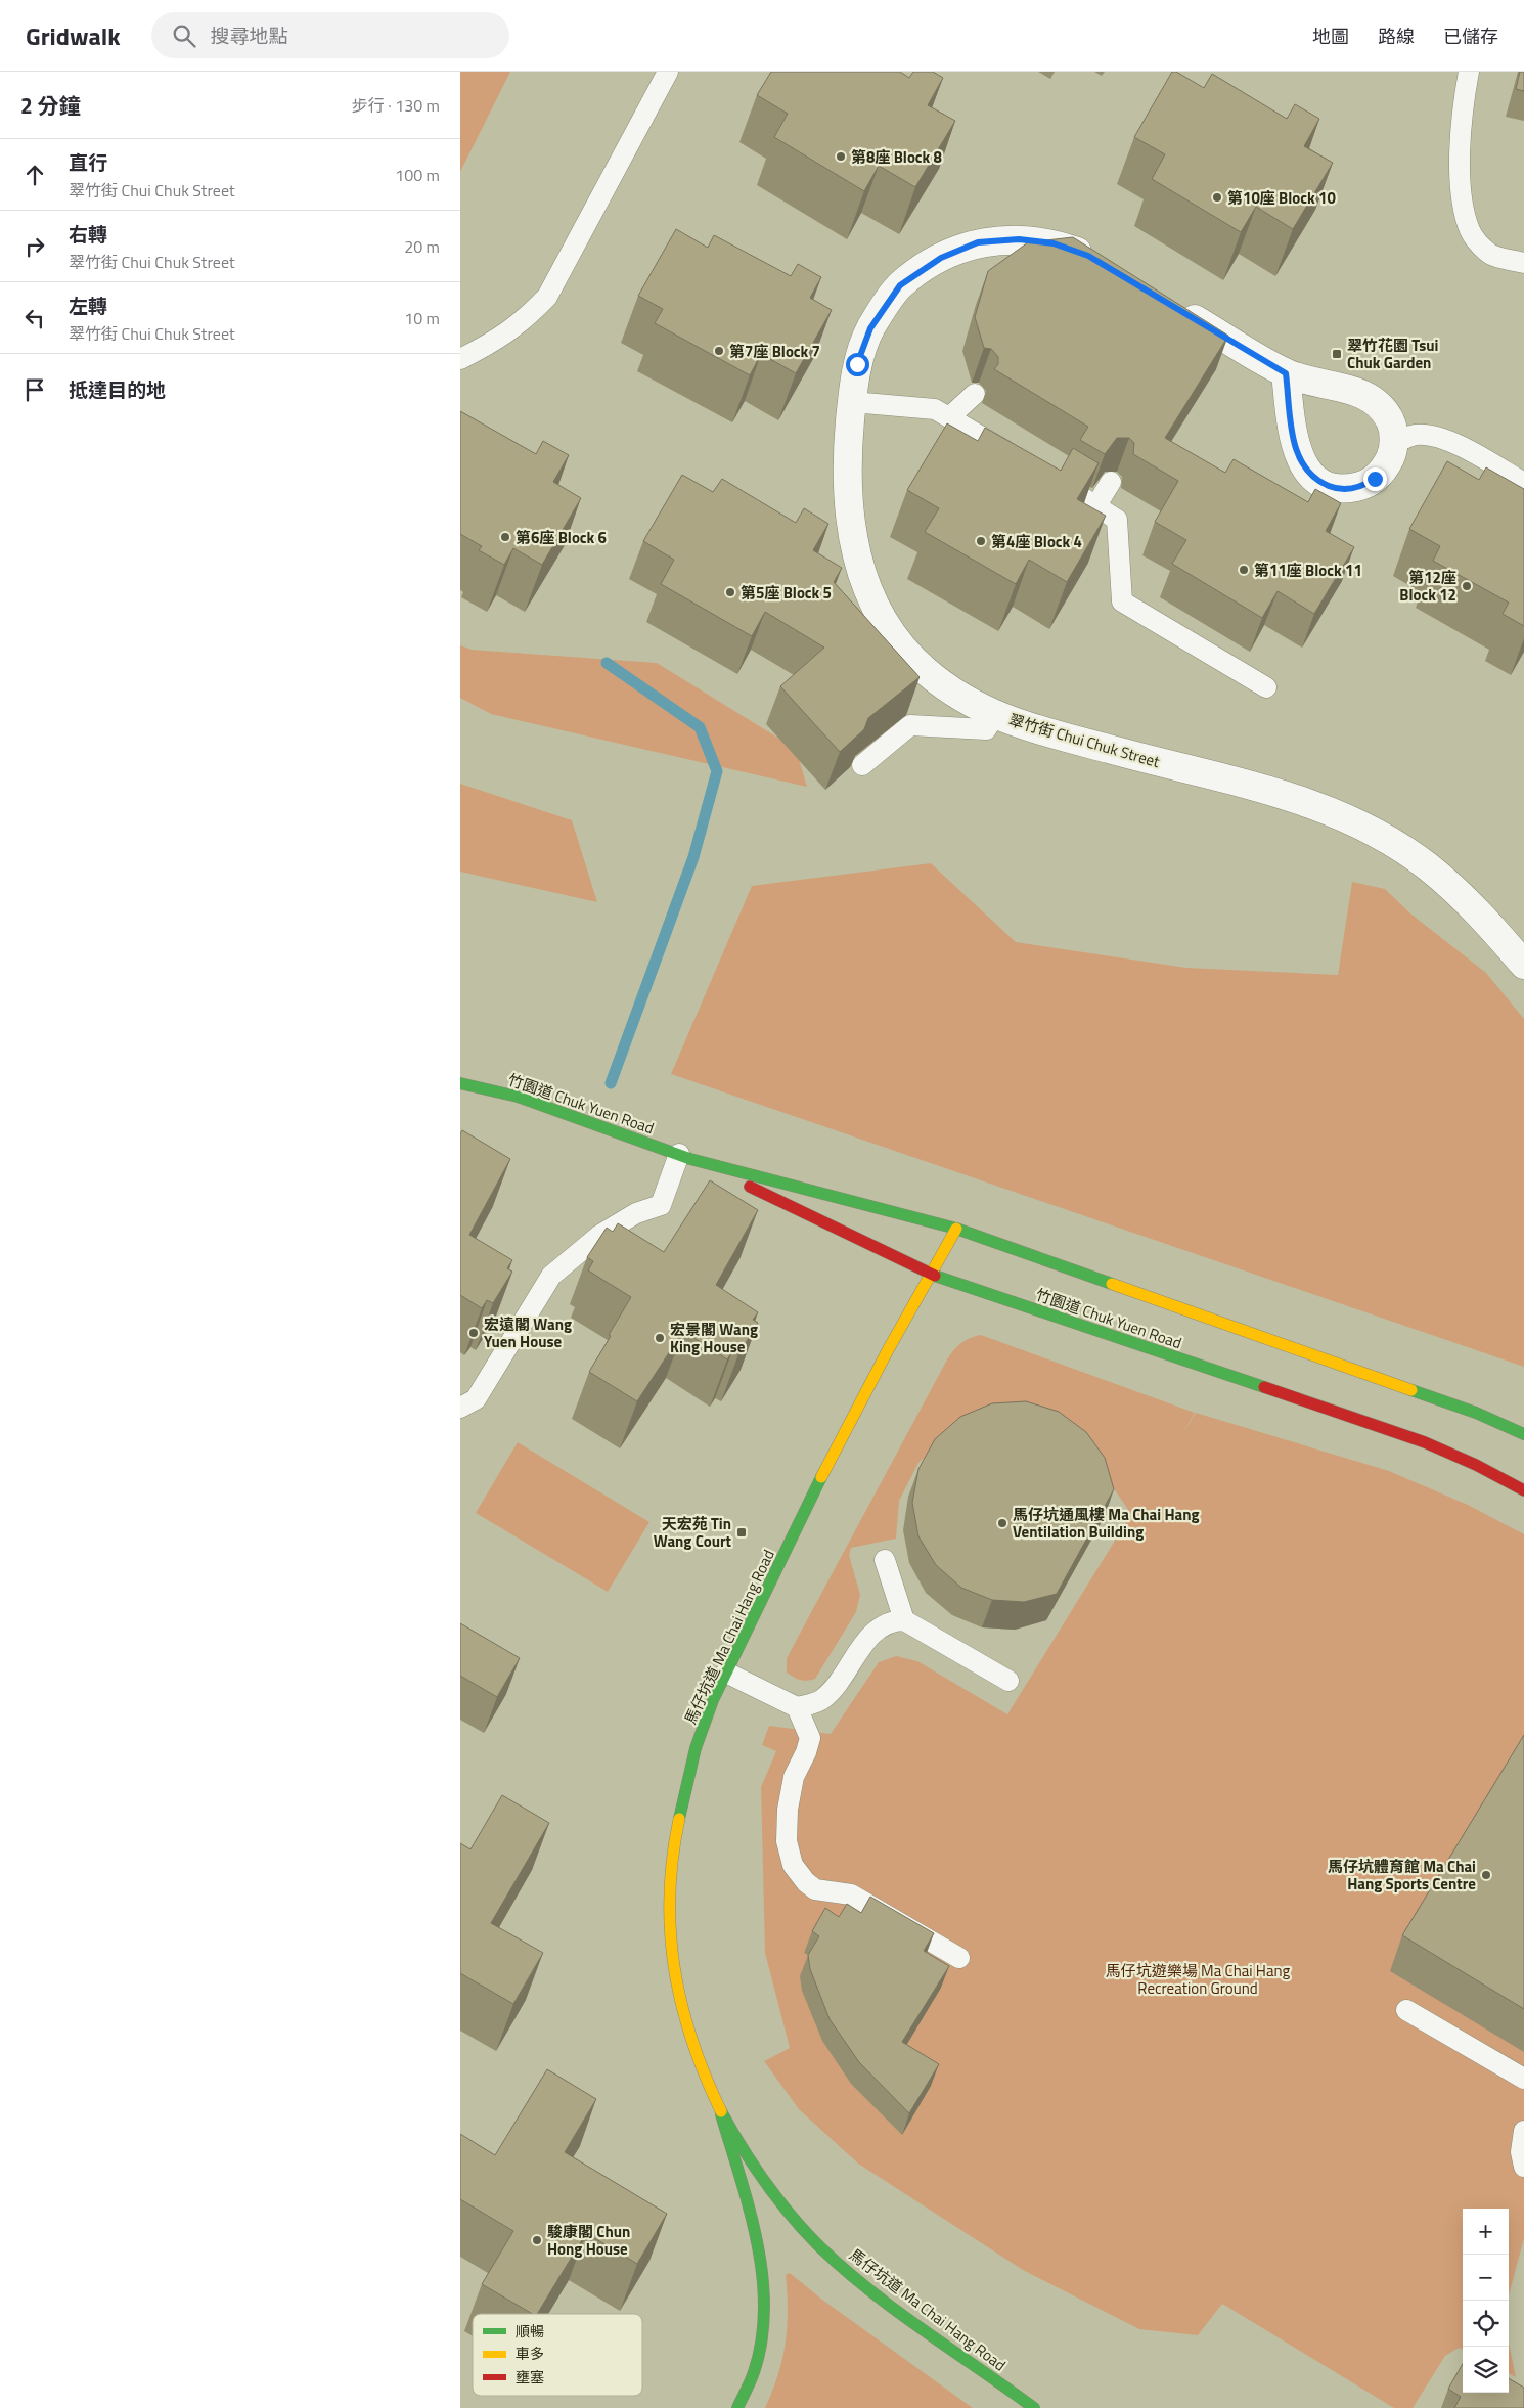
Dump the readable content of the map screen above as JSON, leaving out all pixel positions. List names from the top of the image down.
{
  "streets": {
    "main road": ["竹園道 Chuk Yuen Road", "馬仔坑道 Ma Chai Hang Road"],
    "street": ["翠竹街 Chui Chuk Street"]
  },
  "crossings": [
    ["竹園道 Chuk Yuen Road", "馬仔坑道 Ma Chai Hang Road"]
  ],
  "parks": ["馬仔坑遊樂場 Ma Chai Hang Recreation Ground"],
  "places": {
    "other": [
      "第8座 Block 8",
      "第10座 Block 10",
      "第7座 Block 7",
      "第6座 Block 6",
      "第4座 Block 4",
      "第11座 Block 11",
      "第12座 Block 12",
      "第5座 Block 5",
      "宏遠閣 Wang Yuen House",
      "宏景閣 Wang King House",
      "馬仔坑通風樓 Ma Chai Hang Ventilation Building",
      "馬仔坑體育館 Ma Chai Hang Sports Centre",
      "駿康閣 Chun Hong House"
    ],
    "transit": ["翠竹花園 Tsui Chuk Garden", "天宏苑 Tin Wang Court"]
  },
  "legend": ["順暢", "車多", "壅塞"],
  "page": {
    "header": "Gridwalk",
    "search": "搜尋地點",
    "nav": ["地圖", "路線", "已儲存"],
    "heading": ["2 分鐘", "步行 · 130 m"],
    "list": [
      ["直行", "翠竹街 Chui Chuk Street", "100 m"],
      ["右轉", "翠竹街 Chui Chuk Street", "20 m"],
      ["左轉", "翠竹街 Chui Chuk Street", "10 m"],
      "抵達目的地"
    ],
    "map_buttons": ["+", "−"]
  }
}
